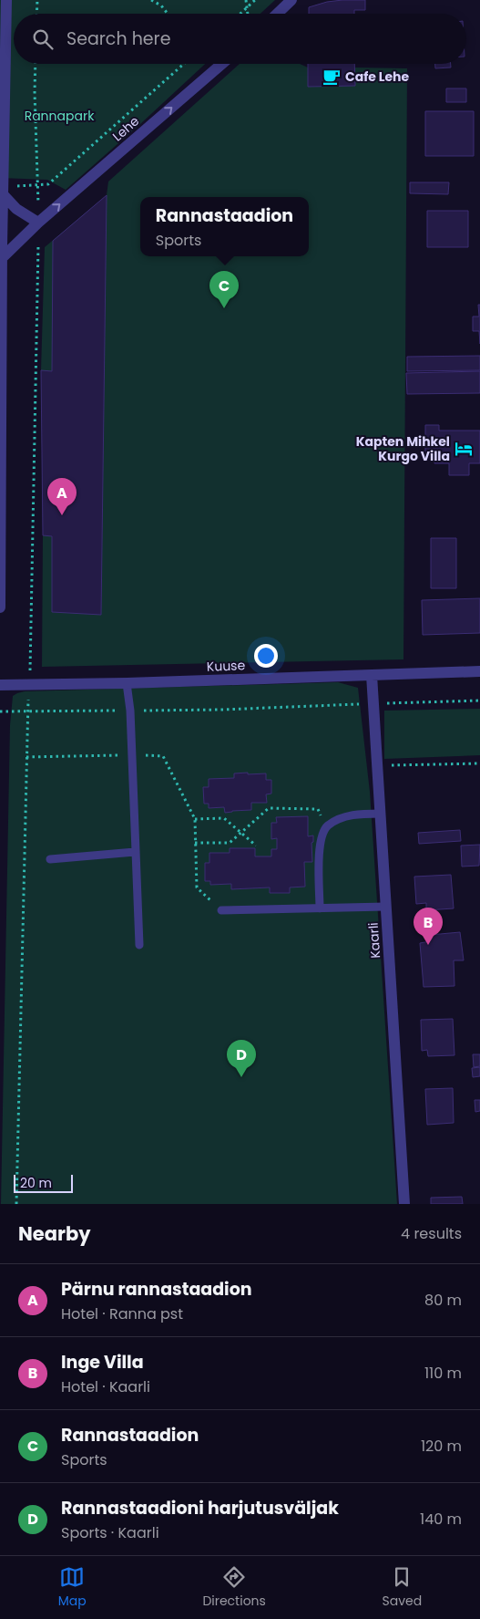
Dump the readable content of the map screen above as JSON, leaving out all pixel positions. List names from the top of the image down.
{
  "streets": {
    "street": ["Lehe", "Kuuse", "Kaarli"]
  },
  "crossings": [
    ["Kuuse", "Kaarli"]
  ],
  "one_way": ["Lehe"],
  "parks": ["Rannapark"],
  "places": {
    "cafe": ["Cafe Lehe"],
    "hotel": ["Kapten Mihkel Kurgo Villa"]
  },
  "scale_bar": "20 m",
  "page": {
    "search": "Search here",
    "popup": ["Rannastaadion", "Sports"],
    "pins": [
      "C",
      "A",
      "B",
      "D"
    ],
    "scale": "20 m",
    "heading": ["Nearby", "4 results"],
    "list": [
      {
        "mark": "A",
        "name": "Pärnu rannastaadion",
        "note": "Hotel · Ranna pst",
        "value": "80 m"
      },
      {
        "mark": "B",
        "name": "Inge Villa",
        "note": "Hotel · Kaarli",
        "value": "110 m"
      },
      {
        "mark": "C",
        "name": "Rannastaadion",
        "note": "Sports",
        "value": "120 m"
      },
      {
        "mark": "D",
        "name": "Rannastaadioni harjutusväljak",
        "note": "Sports · Kaarli",
        "value": "140 m"
      }
    ],
    "nav": ["Map", "Directions", "Saved"]
  }
}
